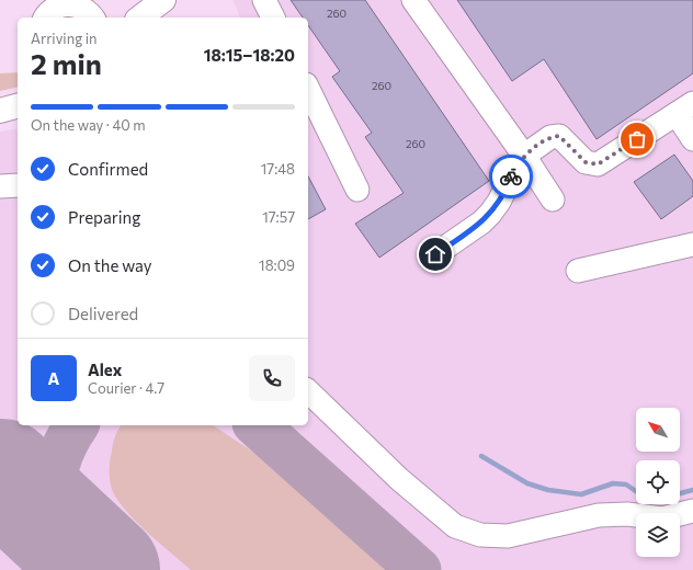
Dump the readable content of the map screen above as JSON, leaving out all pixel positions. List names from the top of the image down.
{
  "house_numbers": ["260", "260", "260"],
  "north": "top left",
  "page": {
    "heading": ["2 min", "Arriving in", "18:15–18:20"],
    "panel": ["Alex", "Courier · 4.7"],
    "bar": "On the way · 40 m",
    "list": [
      ["Confirmed", "17:48"],
      ["Preparing", "17:57"],
      ["On the way", "18:09"],
      "Delivered"
    ],
    "round": "A"
  }
}
